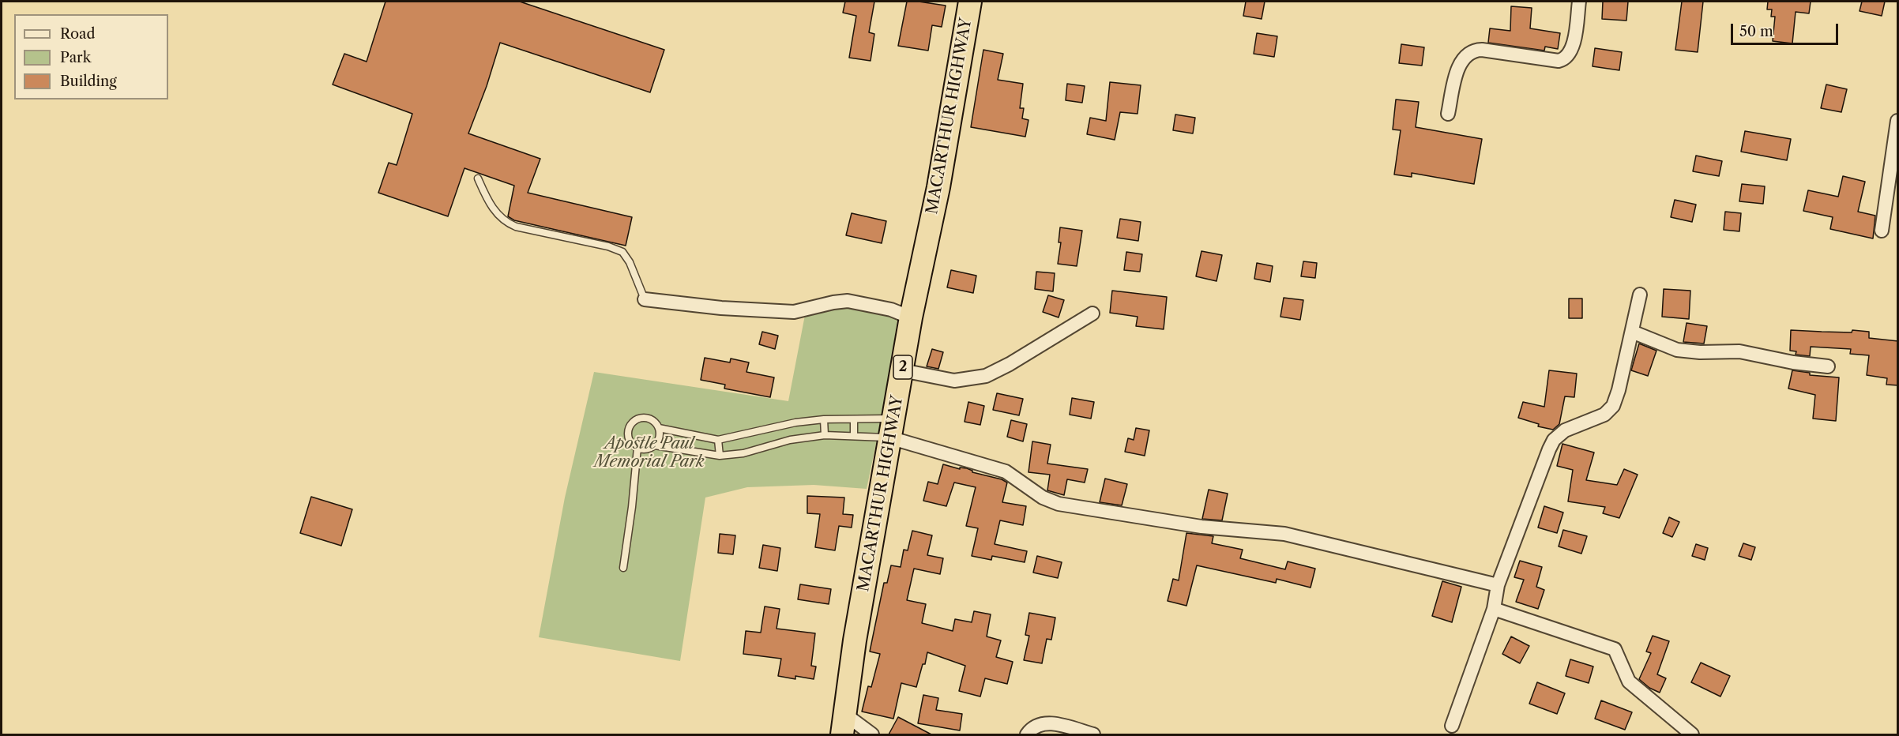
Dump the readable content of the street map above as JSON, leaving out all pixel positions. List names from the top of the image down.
{
  "streets": {
    "highway": ["MACARTHUR HIGHWAY", "2"]
  },
  "parks": ["Apostle Paul Memorial Park"],
  "legend": ["Road", "Park", "Building"],
  "scale_bar": "50 m"
}
